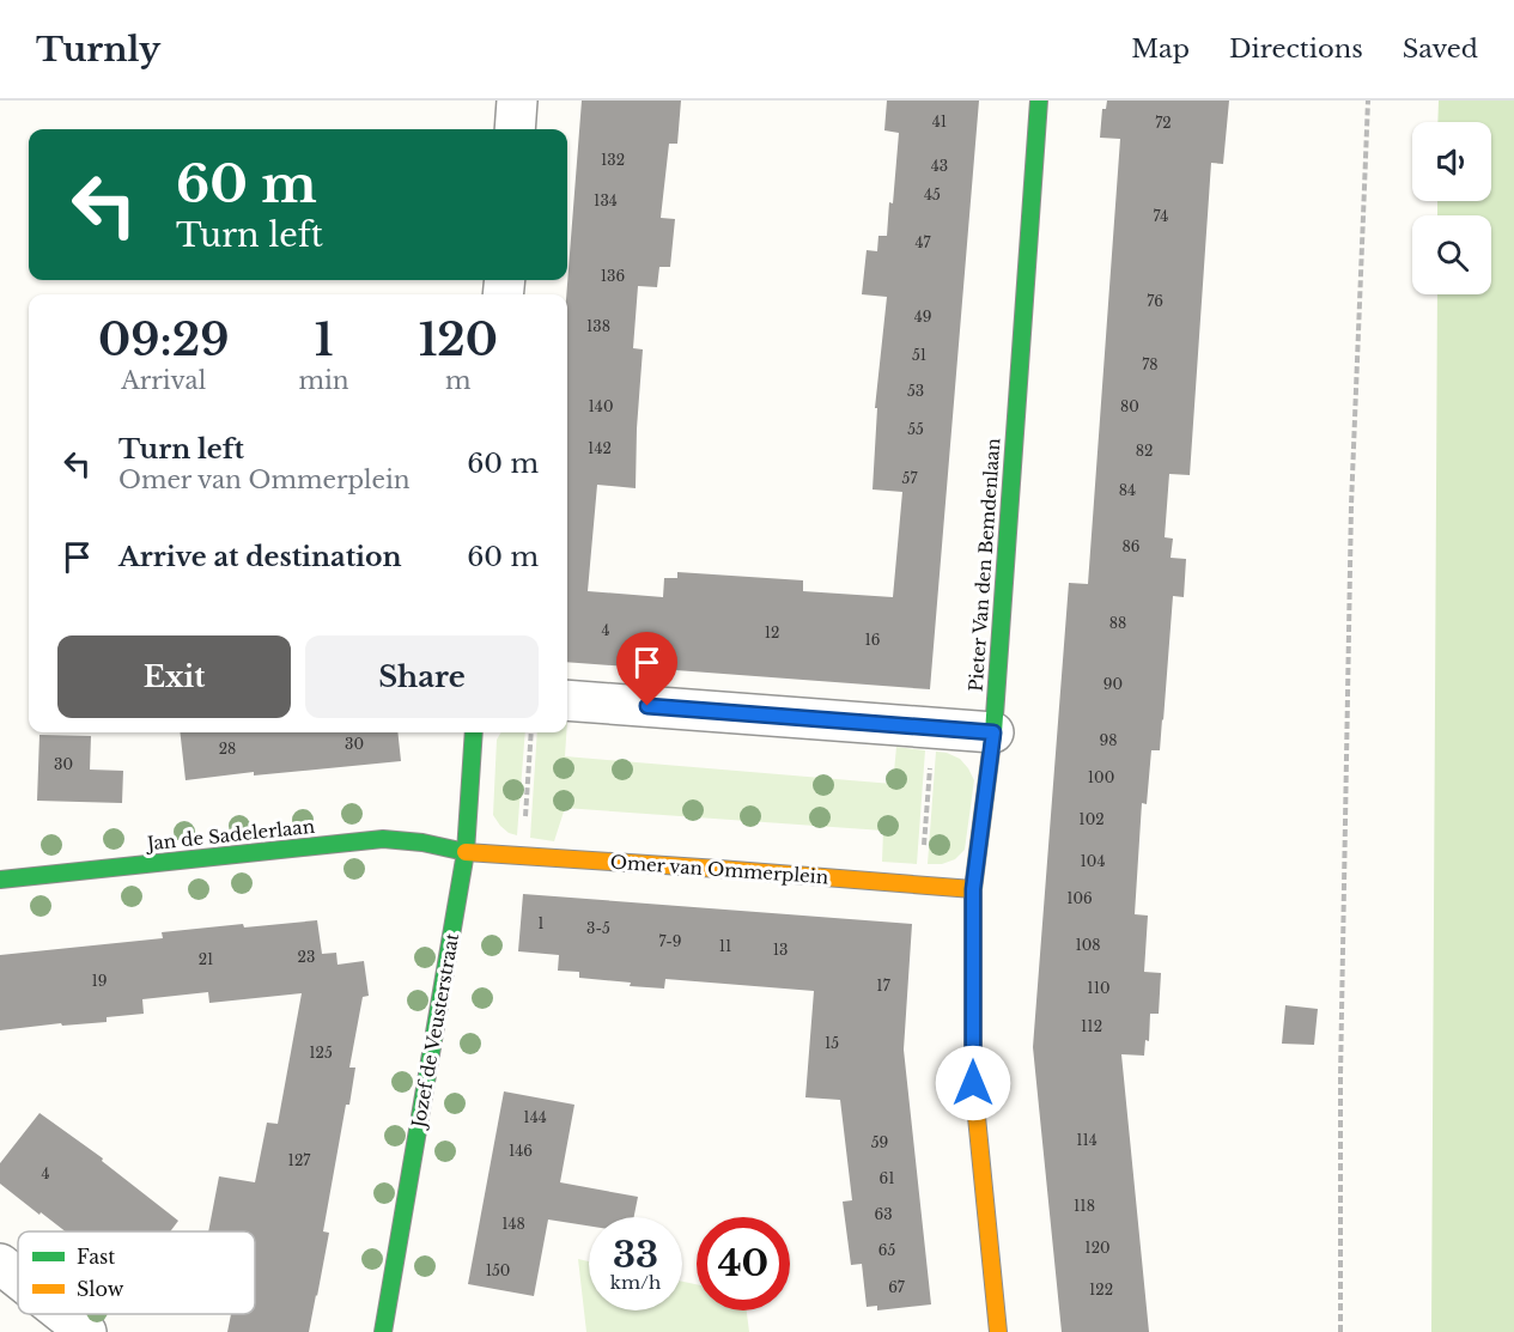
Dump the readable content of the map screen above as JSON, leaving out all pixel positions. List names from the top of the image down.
{
  "streets": {
    "street": [
      "Pieter Van den Bemdenlaan",
      "Jan de Sadelerlaan",
      "Omer van Ommerplein",
      "Jozef de Veusterstraat"
    ]
  },
  "crossings": [
    ["Pieter Van den Bemdenlaan", "Omer van Ommerplein"],
    ["Jan de Sadelerlaan", "Omer van Ommerplein"],
    ["Jan de Sadelerlaan", "Jozef de Veusterstraat"],
    ["Omer van Ommerplein", "Jozef de Veusterstraat"]
  ],
  "house_numbers": [
    "41",
    "72",
    "132",
    "43",
    "45",
    "134",
    "74",
    "47",
    "136",
    "76",
    "49",
    "138",
    "51",
    "78",
    "53",
    "140",
    "80",
    "55",
    "142",
    "82",
    "57",
    "84",
    "86",
    "88",
    "4",
    "12",
    "16",
    "90",
    "98",
    "30",
    "28",
    "30",
    "100",
    "102",
    "104",
    "106",
    "1",
    "3-5",
    "7-9",
    "108",
    "11",
    "13",
    "23",
    "21",
    "19",
    "17",
    "110",
    "112",
    "15",
    "125",
    "144",
    "114",
    "59",
    "146",
    "127",
    "4",
    "61",
    "118",
    "63",
    "148",
    "120",
    "65",
    "150",
    "67",
    "122"
  ],
  "legend": ["Fast", "Slow"],
  "page": {
    "header": "Turnly",
    "nav": ["Map", "Directions", "Saved"],
    "turn": ["60 m", "Turn left"],
    "eta": [
      "09:29",
      "Arrival",
      "1",
      "min",
      "120",
      "m"
    ],
    "list": [
      {
        "name": "Turn left",
        "note": "Omer van Ommerplein",
        "value": "60 m"
      },
      {
        "name": "Arrive at destination",
        "value": "60 m"
      }
    ],
    "buttons": ["Exit", "Share"],
    "speed": "33 km/h",
    "limit": "40"
  }
}
